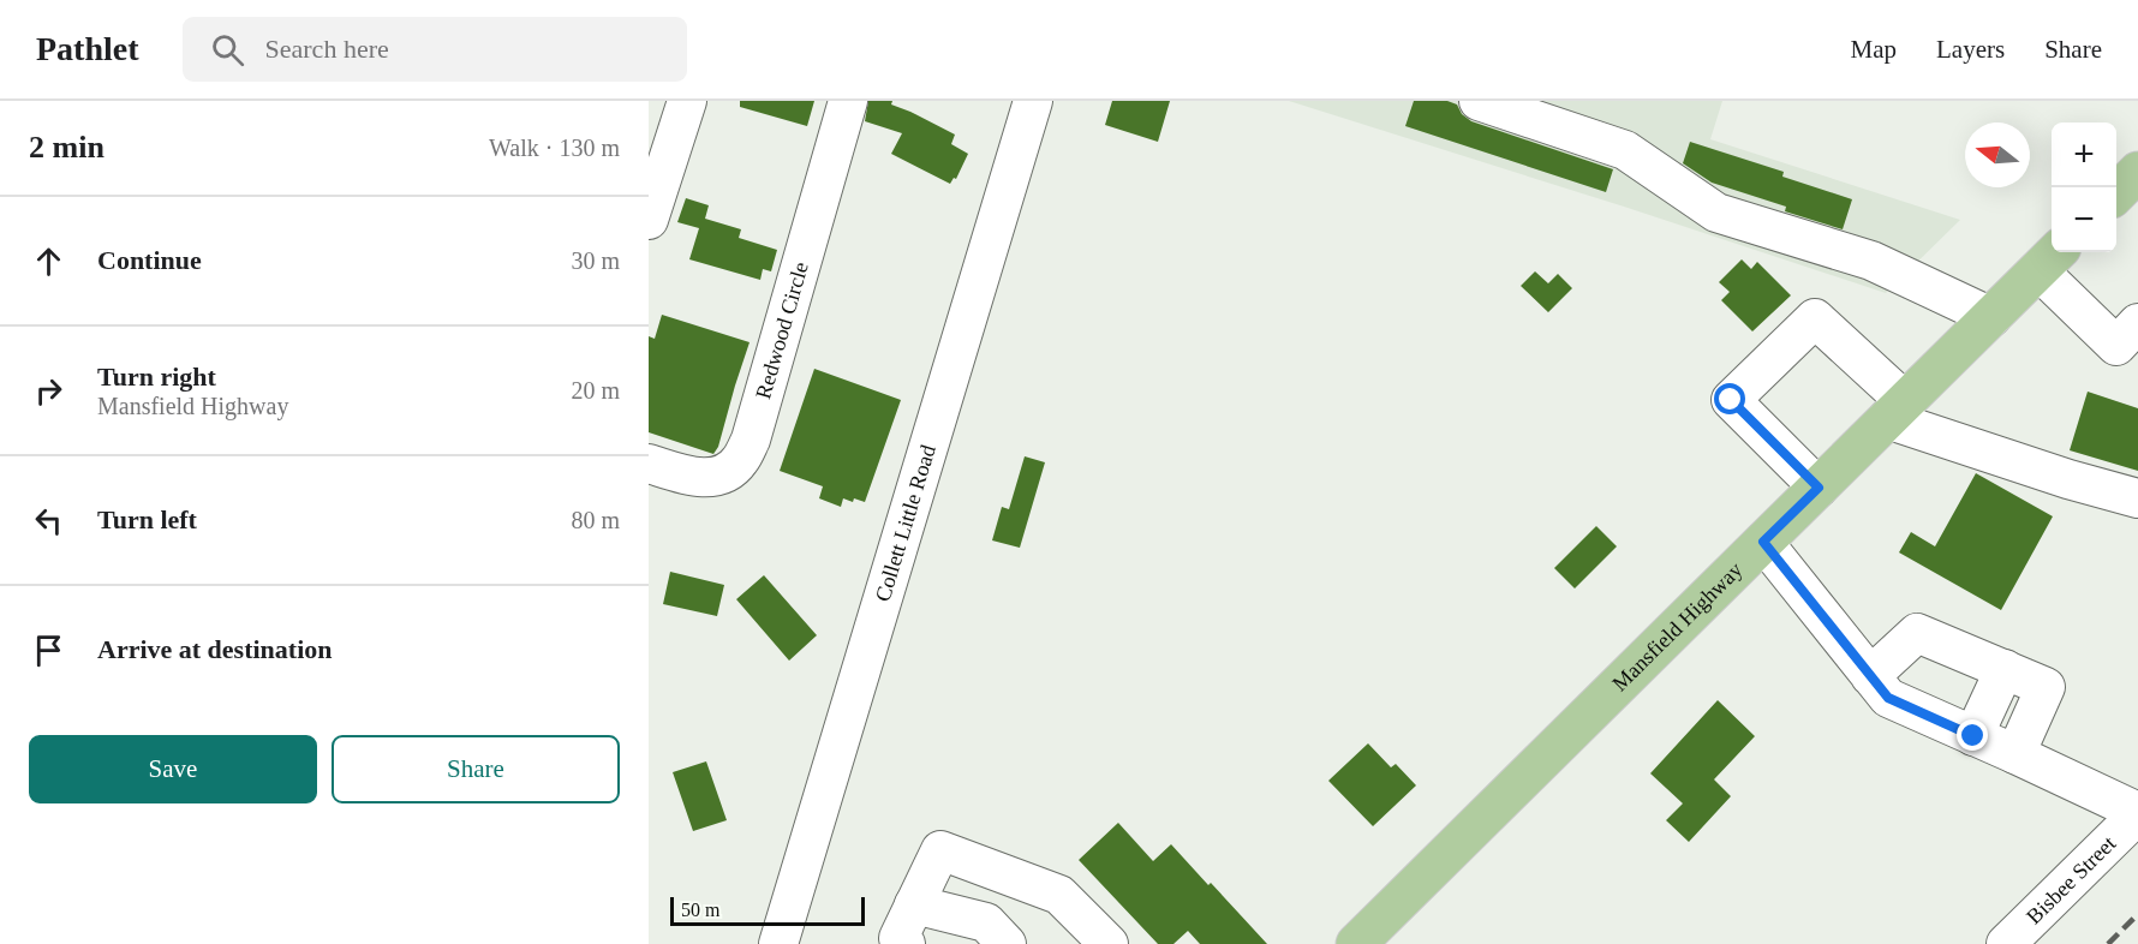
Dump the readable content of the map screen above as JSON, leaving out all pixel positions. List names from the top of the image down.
{
  "streets": {
    "main road": ["Mansfield Highway"],
    "street": ["Redwood Circle", "Collett Little Road", "Bisbee Street"]
  },
  "scale_bar": "50 m",
  "north": "left",
  "page": {
    "header": "Pathlet",
    "search": "Search here",
    "nav": ["Map", "Layers", "Share"],
    "heading": ["2 min", "Walk · 130 m"],
    "map_buttons": ["+", "−"],
    "list": [
      ["Continue", "30 m"],
      ["Turn right", "Mansfield Highway", "20 m"],
      ["Turn left", "80 m"],
      "Arrive at destination"
    ],
    "buttons": ["Save", "Share"],
    "scale": "50 m"
  }
}
